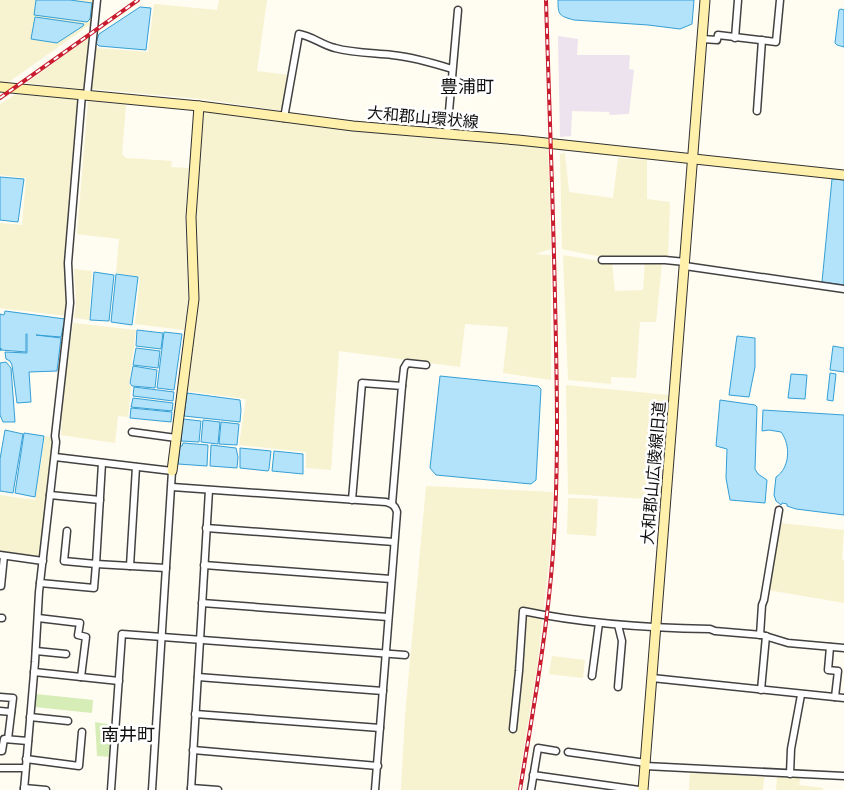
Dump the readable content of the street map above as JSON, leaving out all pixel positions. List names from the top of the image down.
{
  "streets": {
    "street": ["大和郡山環状線", "大和郡山広陵線旧道"]
  },
  "crossings": [
    ["大和郡山環状線", "大和郡山広陵線旧道"]
  ],
  "districts": ["豊浦町", "南井町"]
}
